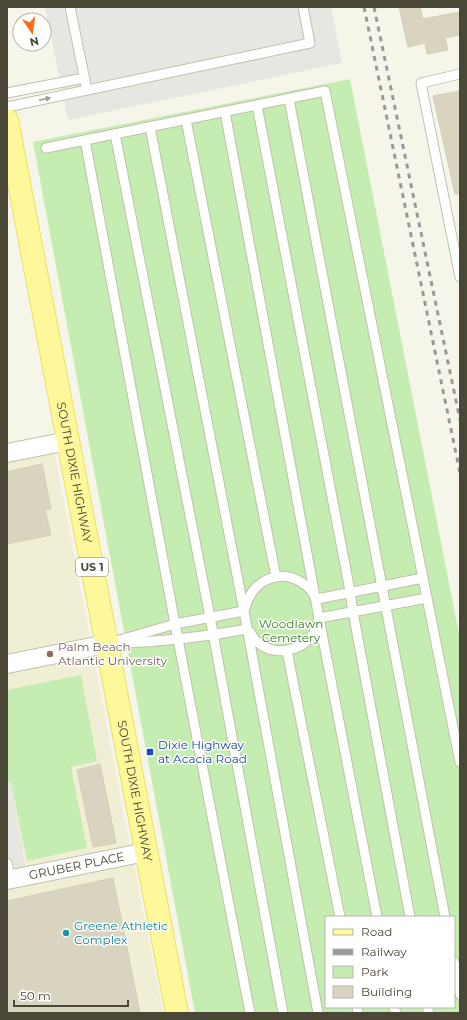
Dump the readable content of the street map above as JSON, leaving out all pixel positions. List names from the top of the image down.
{
  "streets": {
    "main road": ["SOUTH DIXIE HIGHWAY", "US 1"],
    "street": ["GRUBER PLACE"]
  },
  "crossings": [
    ["SOUTH DIXIE HIGHWAY", "GRUBER PLACE"]
  ],
  "parks": ["Woodlawn Cemetery"],
  "places": {
    "other": ["Palm Beach Atlantic University", "Greene Athletic Complex"],
    "transit": ["Dixie Highway at Acacia Road"]
  },
  "legend": [
    "Road",
    "Railway",
    "Park",
    "Building"
  ],
  "scale_bar": "50 m",
  "north": "bottom"
}
